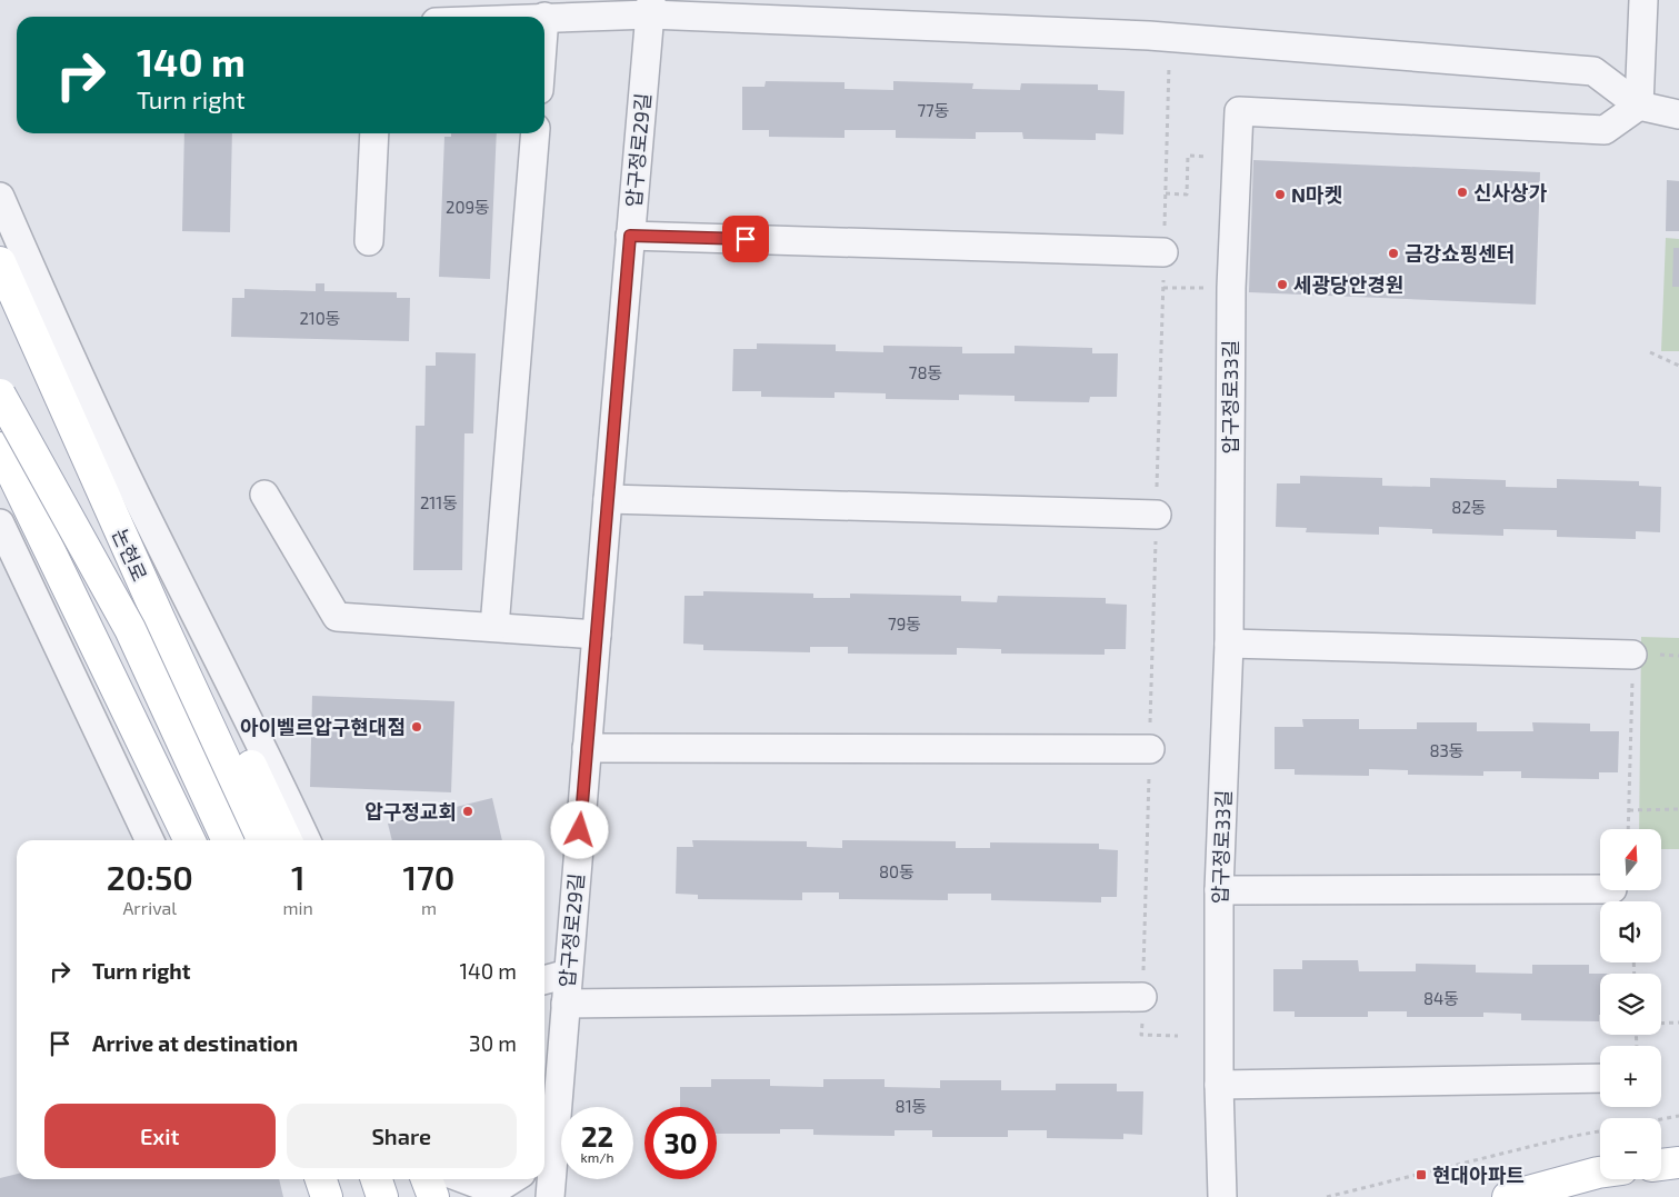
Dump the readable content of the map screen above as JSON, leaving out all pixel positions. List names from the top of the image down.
{
  "streets": {
    "main road": ["논현로"],
    "street": ["압구정로29길", "압구정로33길"]
  },
  "places": {
    "other": [
      "신사상가",
      "N마켓",
      "금강쇼핑센터",
      "세광당안경원",
      "아이벨르압구현대점",
      "압구정교회"
    ],
    "transit": ["현대아파트"]
  },
  "house_numbers": [
    "77동",
    "209동",
    "210동",
    "78동",
    "211동",
    "82동",
    "79동",
    "83동",
    "80동",
    "84동",
    "81동"
  ],
  "north": "top",
  "page": {
    "turn": ["140 m", "Turn right"],
    "map_buttons": ["+", "−"],
    "eta": [
      "20:50",
      "Arrival",
      "1",
      "min",
      "170",
      "m"
    ],
    "list": [
      {
        "name": "Turn right",
        "value": "140 m"
      },
      {
        "name": "Arrive at destination",
        "value": "30 m"
      }
    ],
    "buttons": ["Exit", "Share"],
    "speed": "22 km/h",
    "limit": "30"
  }
}
